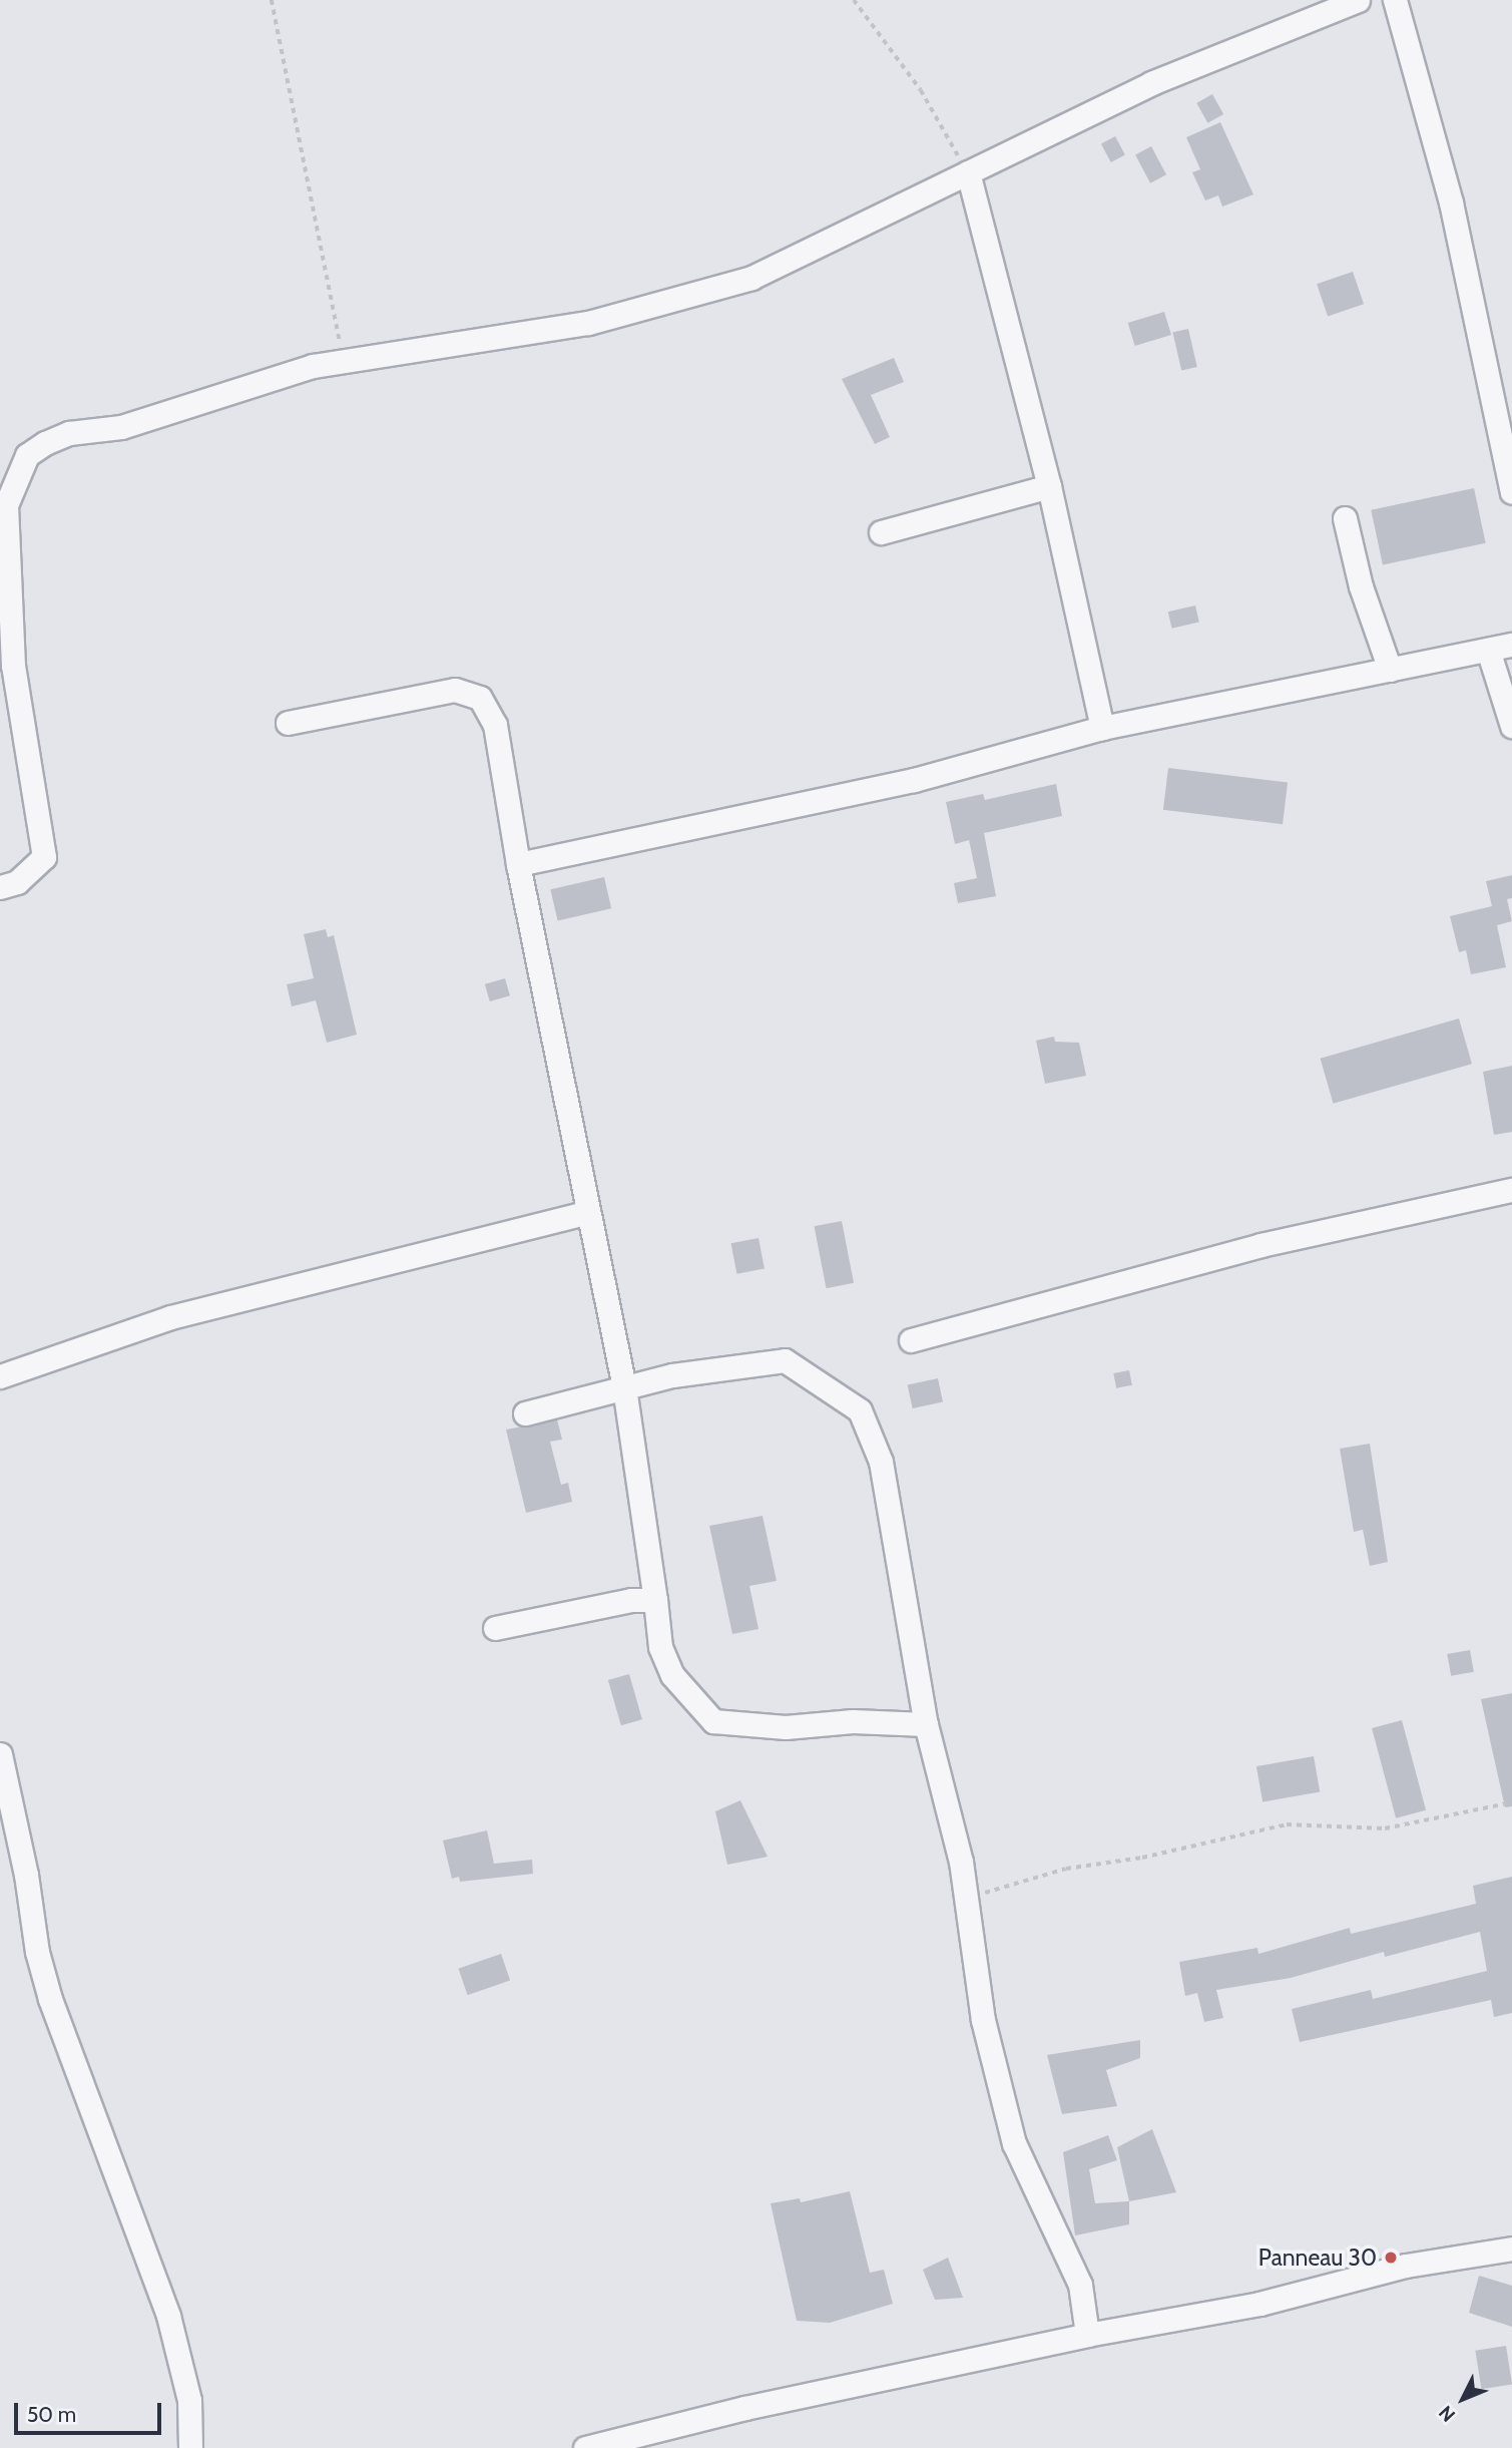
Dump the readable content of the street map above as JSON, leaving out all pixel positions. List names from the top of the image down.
{
  "places": ["Panneau 30"],
  "scale_bar": "50 m",
  "north": "bottom left"
}
